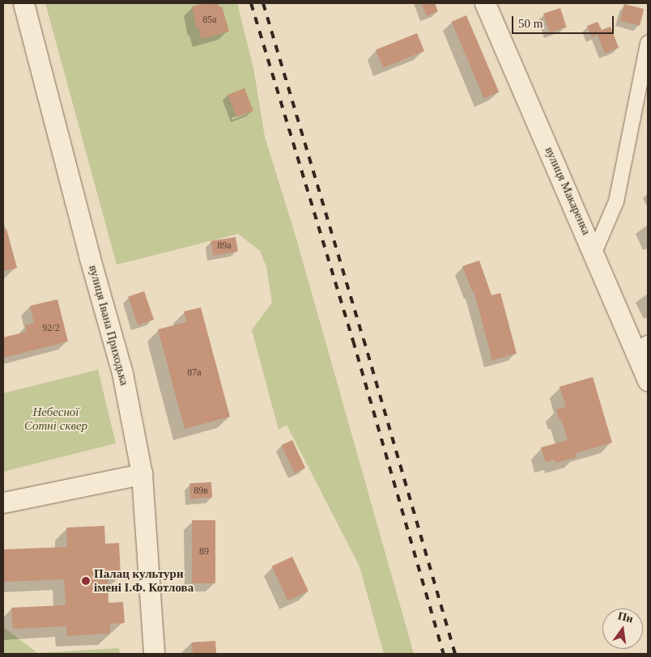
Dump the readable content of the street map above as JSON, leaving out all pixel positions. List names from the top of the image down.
{
  "streets": {
    "main road": ["вулиця Макаренка", "вулиця Івана Приходька"]
  },
  "parks": ["Небесної Сотні сквер"],
  "places": ["Палац культури імені І.Ф. Котлова"],
  "house_numbers": [
    "85а",
    "89а",
    "92/2",
    "87а",
    "89в",
    "89"
  ],
  "scale_bar": "50 m",
  "north": "top"
}
